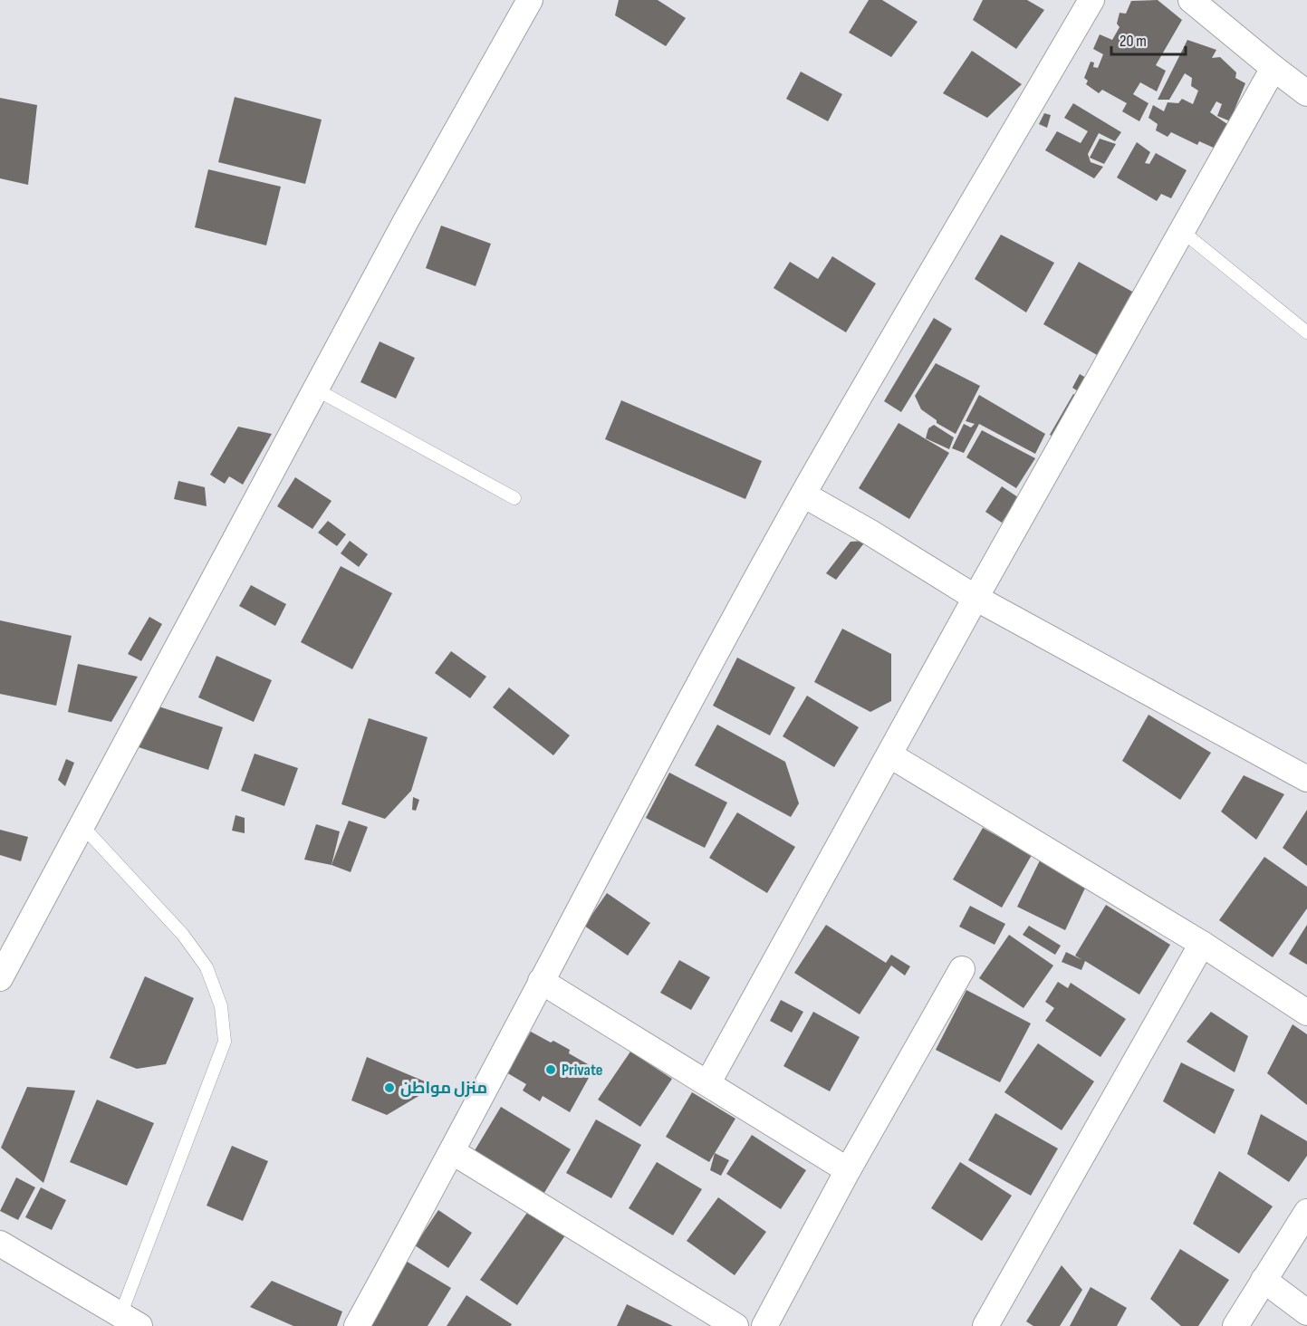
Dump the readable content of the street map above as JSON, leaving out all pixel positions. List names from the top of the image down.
{
  "places": ["Private", "منزل مواطن"],
  "scale_bar": "20 m"
}
